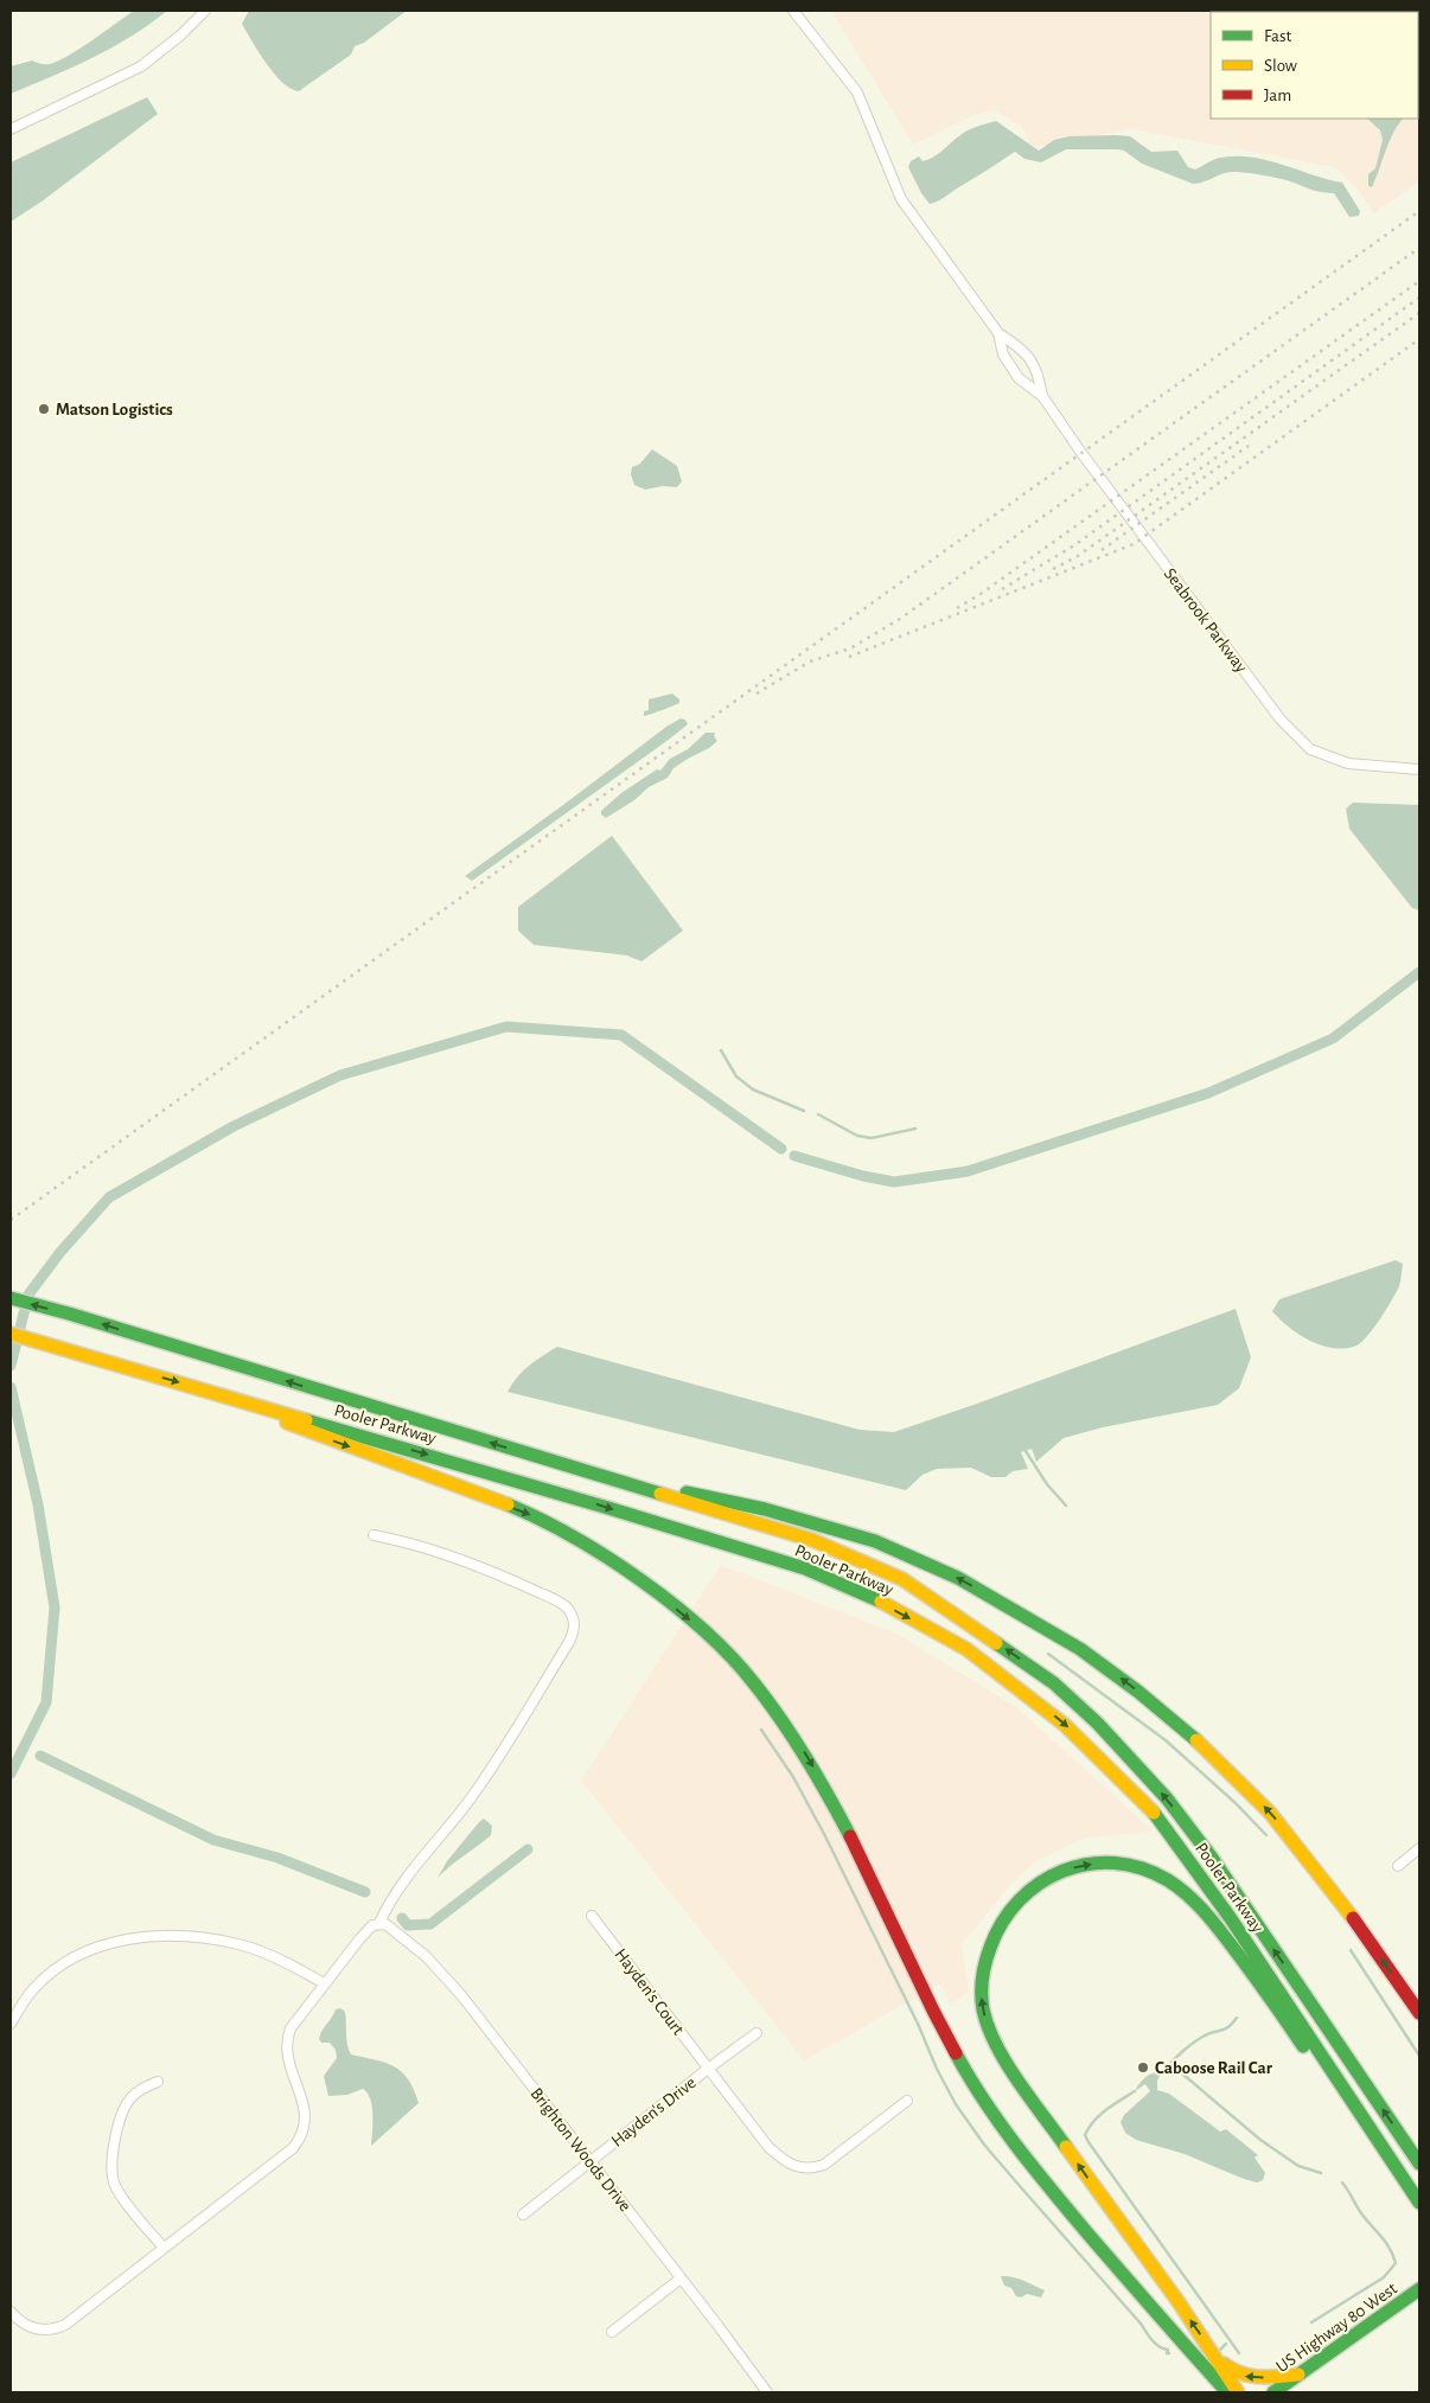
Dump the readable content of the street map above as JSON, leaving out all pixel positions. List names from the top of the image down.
{
  "streets": {
    "main road": ["Pooler Parkway", "US Highway 80 West"],
    "street": [
      "Seabrook Parkway",
      "Hayden's Court",
      "Hayden's Drive",
      "Brighton Woods Drive"
    ]
  },
  "crossings": [
    ["Hayden's Court", "Hayden's Drive"],
    ["Hayden's Drive", "Brighton Woods Drive"]
  ],
  "places": ["Matson Logistics", "Caboose Rail Car"],
  "legend": ["Fast", "Slow", "Jam"]
}
